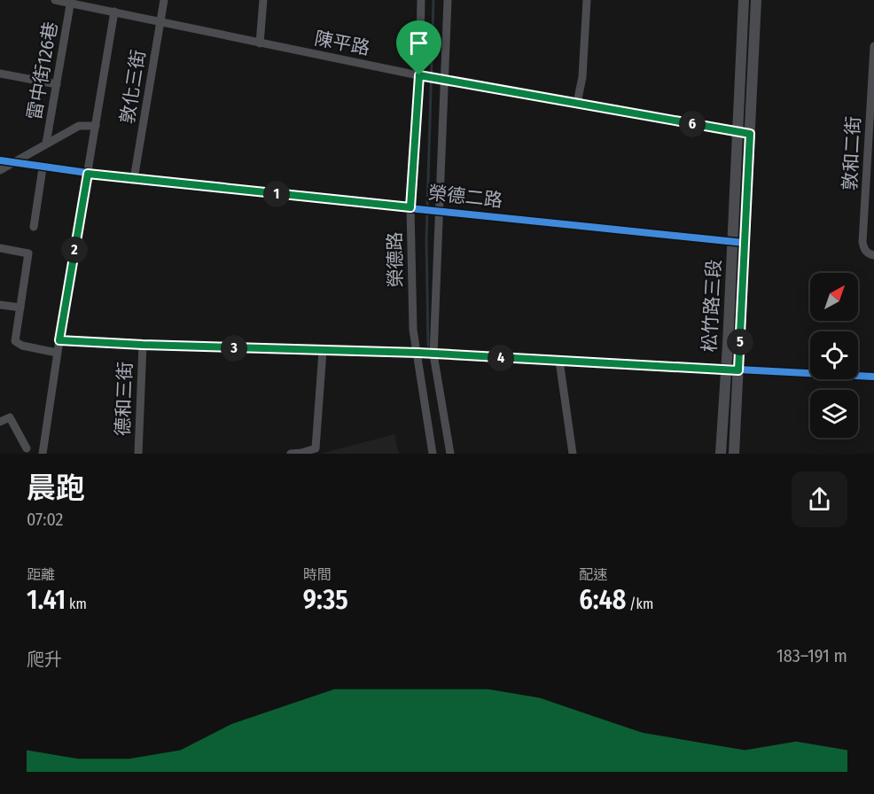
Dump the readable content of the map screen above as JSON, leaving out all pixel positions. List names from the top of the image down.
{
  "streets": {
    "street": [
      "陳平路",
      "雷中街126巷",
      "敦化三街",
      "敦和二街",
      "榮德二路",
      "榮德路",
      "松竹路三段",
      "德和三街"
    ]
  },
  "crossings": [
    ["陳平路", "雷中街126巷"],
    ["陳平路", "敦化三街"],
    ["陳平路", "榮德路"],
    ["陳平路", "松竹路三段"],
    ["敦化三街", "榮德二路"],
    ["榮德二路", "榮德路"],
    ["榮德二路", "松竹路三段"]
  ],
  "north": "top right",
  "page": {
    "pins": [
      "6",
      "1",
      "2",
      "5",
      "3",
      "4"
    ],
    "heading": ["晨跑", "07:02"],
    "stats": [
      ["距離", "1.41 km"],
      ["時間", "9:35"],
      ["配速", "6:48 /km"]
    ],
    "chart": ["爬升", "183–191 m"]
  }
}
